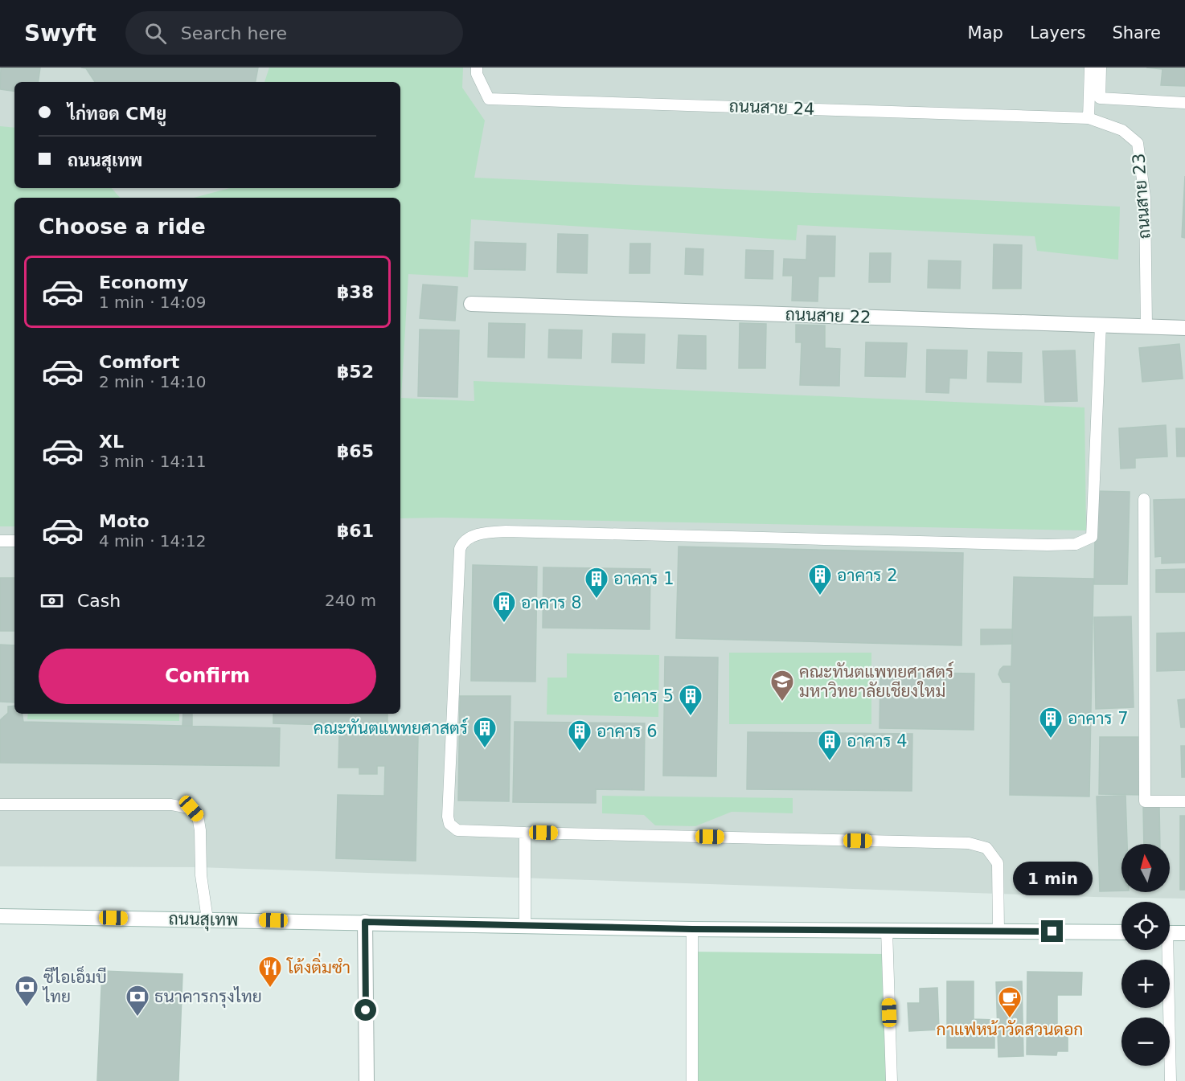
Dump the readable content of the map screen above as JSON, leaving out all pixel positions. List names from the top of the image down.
{
  "streets": {
    "main road": ["ถนนสาย 22", "ถนนสุเทพ"],
    "lane": ["ถนนสาย 24", "ถนนสาย 23"]
  },
  "crossings": [
    ["ถนนสาย 24", "ถนนสาย 23"],
    ["ถนนสาย 23", "ถนนสาย 22"]
  ],
  "places": {
    "building": [
      "อาคาร 2",
      "อาคาร 1",
      "อาคาร 8",
      "อาคาร 5",
      "อาคาร 7",
      "คณะทันตแพทยศาสตร์",
      "อาคาร 6",
      "อาคาร 4"
    ],
    "school or university": ["คณะทันตแพทยศาสตร์ มหาวิทยาลัยเชียงใหม่"],
    "restaurant": ["โต้งติ่มซำ"],
    "bank": ["ซีไอเอ็มบี ไทย", "ธนาคารกรุงไทย"],
    "cafe": ["กาแฟหน้าวัดสวนดอก"]
  },
  "north": "top",
  "page": {
    "header": "Swyft",
    "search": "Search here",
    "nav": ["Map", "Layers", "Share"],
    "banner": ["ไก่ทอด CMยู", "ถนนสุเทพ"],
    "heading": "Choose a ride",
    "list": [
      {
        "name": "Economy",
        "note": "1 min · 14:09",
        "value": "฿38"
      },
      {
        "name": "Comfort",
        "note": "2 min · 14:10",
        "value": "฿52"
      },
      {
        "name": "XL",
        "note": "3 min · 14:11",
        "value": "฿65"
      },
      {
        "name": "Moto",
        "note": "4 min · 14:12",
        "value": "฿61"
      }
    ],
    "pay": ["Cash", "240 m"],
    "buttons": "Confirm",
    "map_buttons": ["+", "−"],
    "bubble": "1 min"
  }
}
